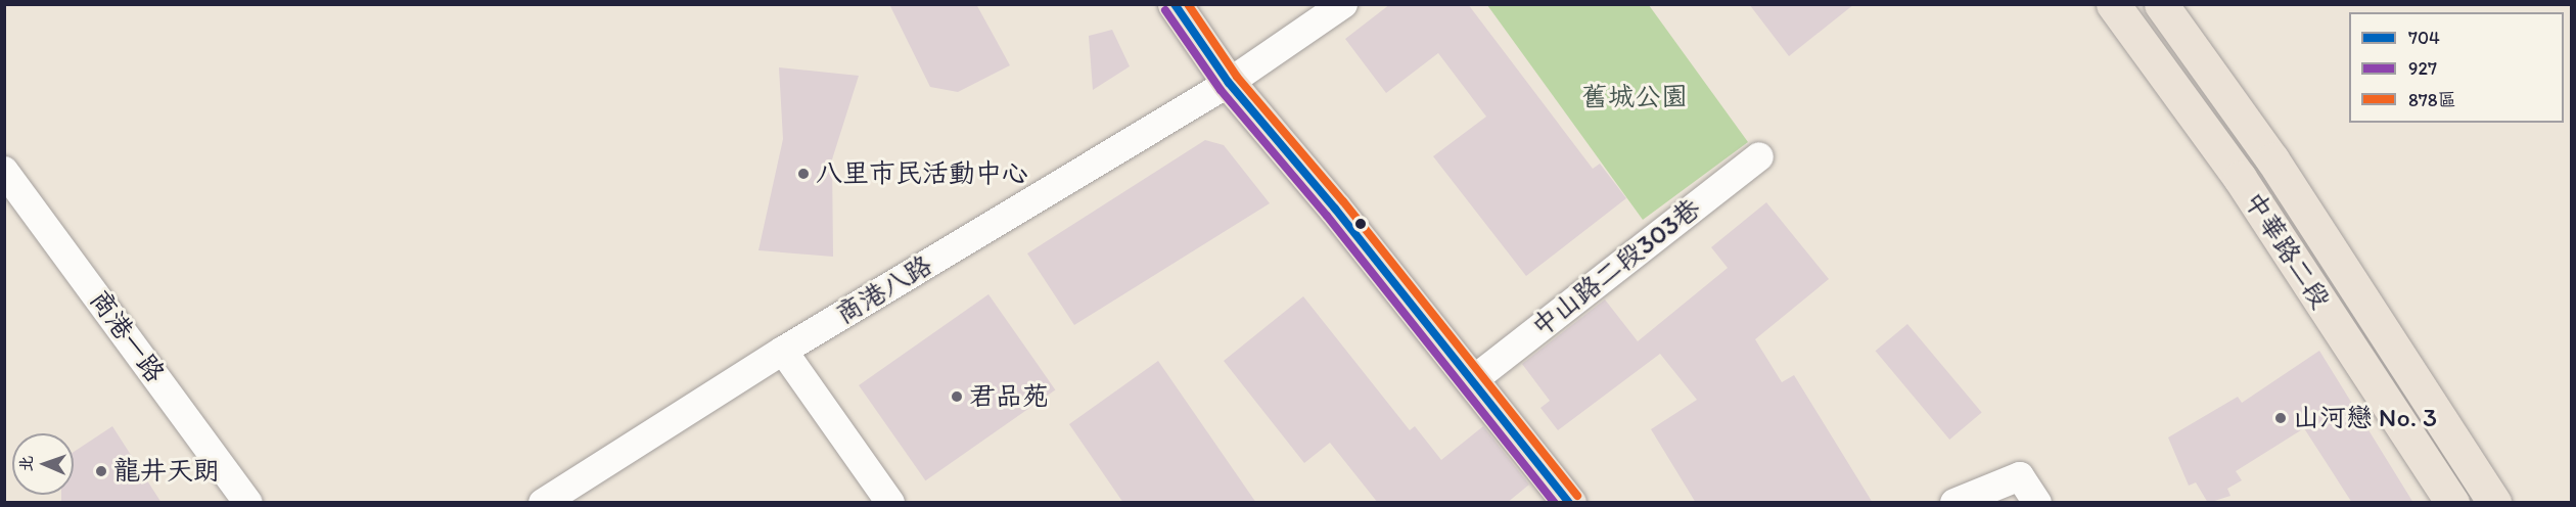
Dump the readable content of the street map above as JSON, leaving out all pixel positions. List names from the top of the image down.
{
  "streets": {
    "main road": ["中華路二段"],
    "street": ["中山路二段303巷", "商港八路", "商港一路"]
  },
  "parks": ["舊城公園"],
  "places": [
    "八里市民活動中心",
    "君品苑",
    "山河戀 No. 3",
    "龍井天朗"
  ],
  "lines": ["transit line 704", "transit line 878區", "transit line 927"],
  "legend": ["704", "927", "878區"],
  "north": "left"
}
